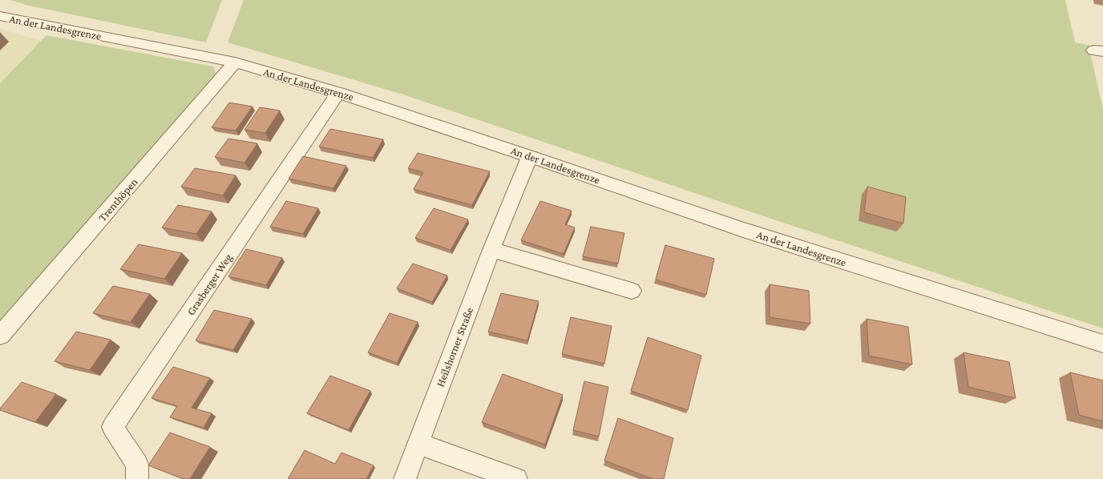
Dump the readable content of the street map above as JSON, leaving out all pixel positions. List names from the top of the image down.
{
  "streets": {
    "street": [
      "An der Landesgrenze",
      "Trenthöpen",
      "Grasberger Weg",
      "Heilshorner Straße"
    ]
  },
  "crossings": [
    ["An der Landesgrenze", "Trenthöpen"],
    ["An der Landesgrenze", "Grasberger Weg"],
    ["An der Landesgrenze", "Heilshorner Straße"]
  ]
}
